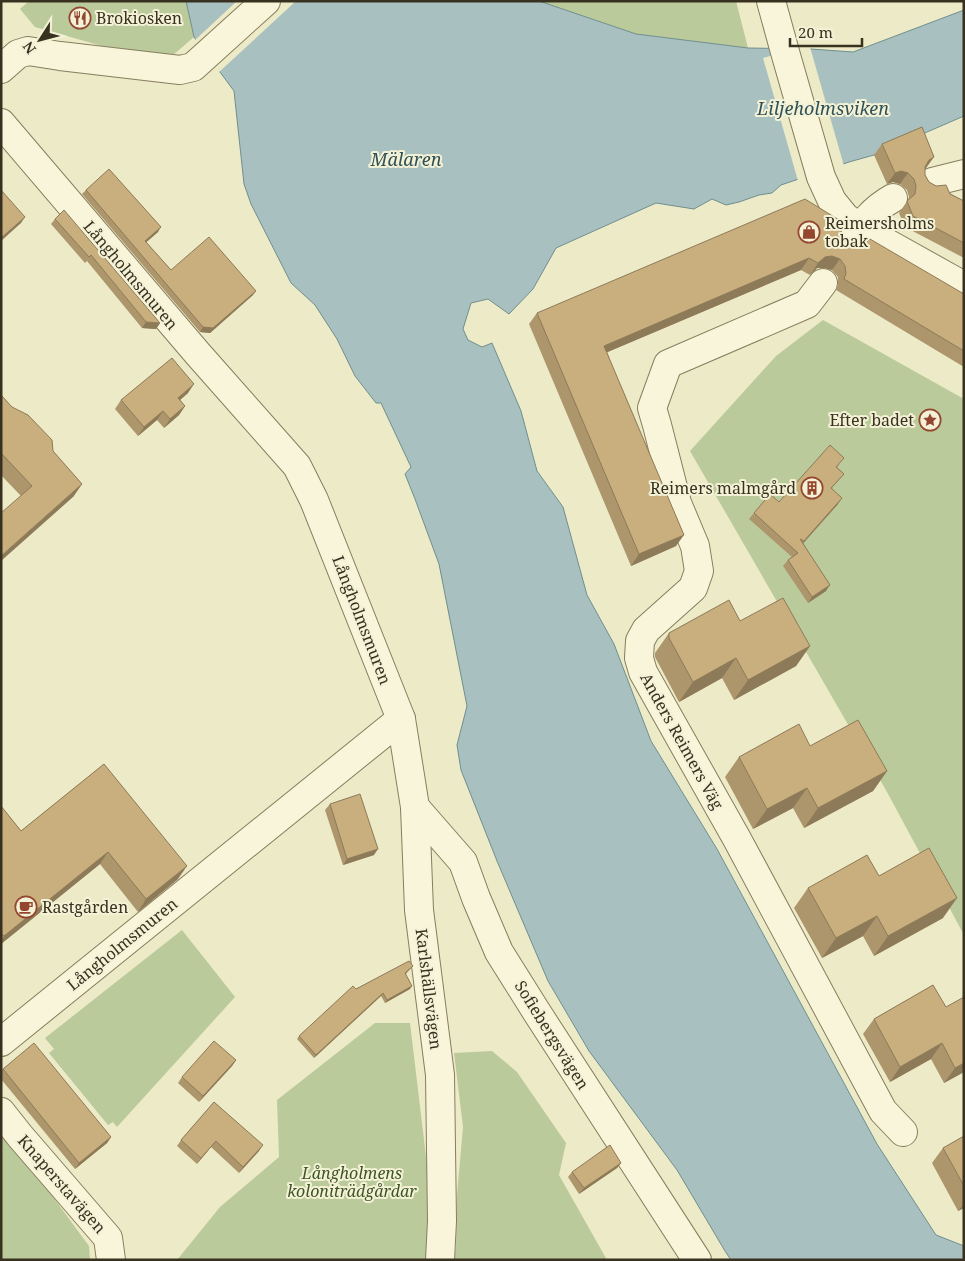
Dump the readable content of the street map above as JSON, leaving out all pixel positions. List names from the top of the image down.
{
  "streets": {
    "street": [
      "Långholmsmuren",
      "Anders Reimers Väg",
      "Karlshällsvägen",
      "Sofiebergsvägen",
      "Knaperstavägen"
    ]
  },
  "crossings": [
    ["Långholmsmuren", "Karlshällsvägen"],
    ["Karlshällsvägen", "Sofiebergsvägen"]
  ],
  "water": ["Liljeholmsviken", "Mälaren"],
  "parks": ["Långholmens koloniträdgårdar"],
  "places": {
    "restaurant": ["Brokiosken"],
    "shop": ["Reimersholms tobak"],
    "place": ["Efter badet"],
    "building": ["Reimers malmgård"],
    "cafe": ["Rastgården"]
  },
  "scale_bar": "20 m",
  "north": "bottom left"
}
